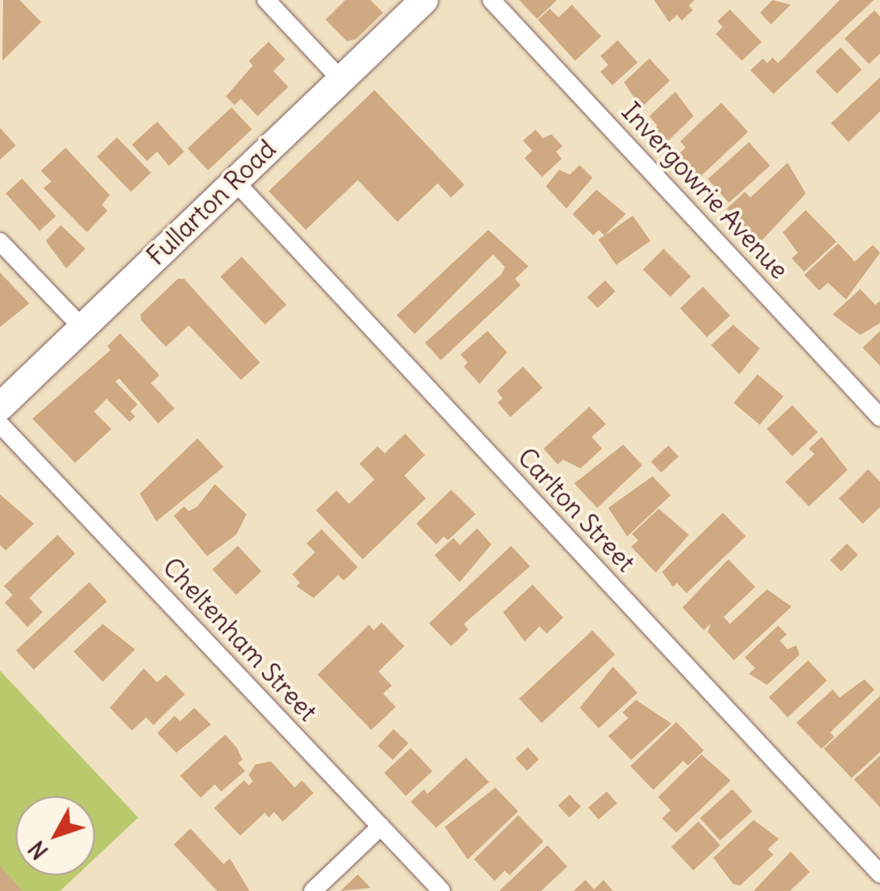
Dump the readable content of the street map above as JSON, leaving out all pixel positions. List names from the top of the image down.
{
  "streets": {
    "main road": ["Fullarton Road"],
    "street": ["Invergowrie Avenue", "Carlton Street", "Cheltenham Street"]
  },
  "crossings": [
    ["Fullarton Road", "Carlton Street"]
  ],
  "north": "bottom left"
}
